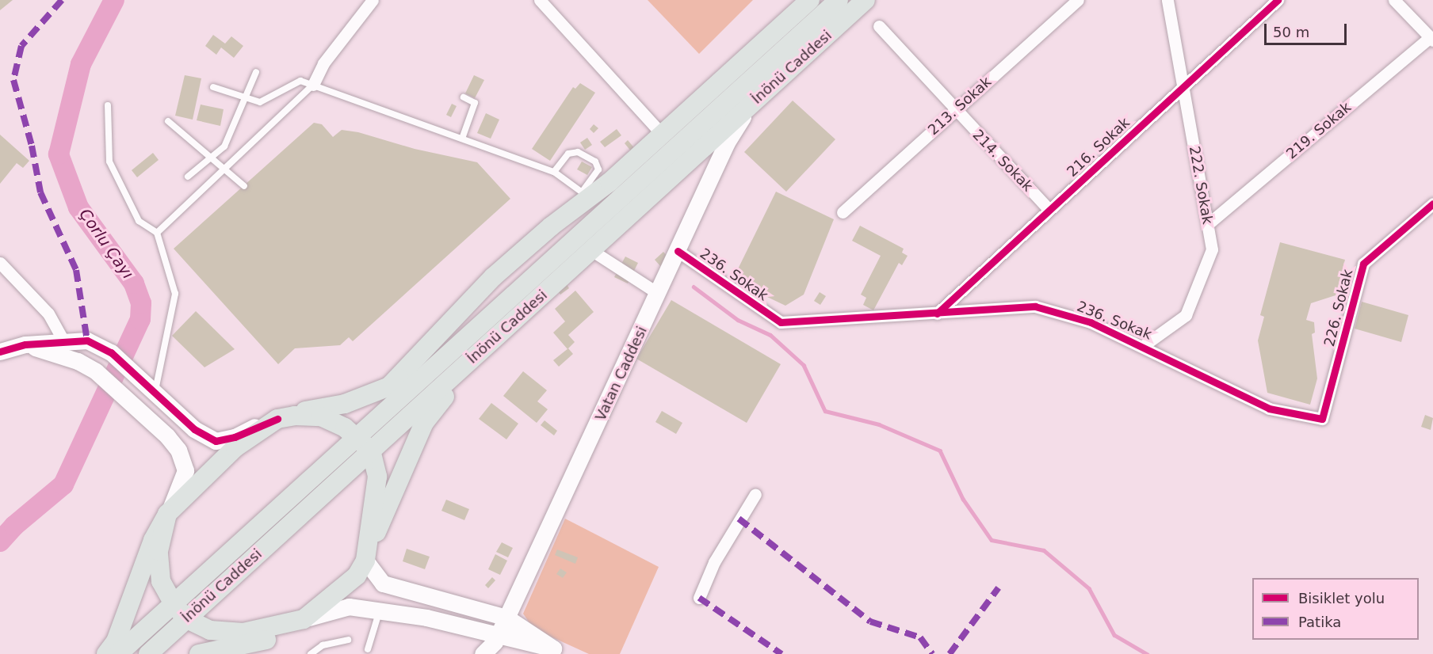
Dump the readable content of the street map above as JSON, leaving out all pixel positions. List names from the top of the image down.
{
  "streets": {
    "main road": ["İnönü Caddesi", "Vatan Caddesi"],
    "street": [
      "213. Sokak",
      "219. Sokak",
      "216. Sokak",
      "214. Sokak",
      "222. Sokak",
      "236. Sokak",
      "226. Sokak"
    ]
  },
  "crossings": [
    ["İnönü Caddesi", "Vatan Caddesi"],
    ["213. Sokak", "214. Sokak"],
    ["219. Sokak", "222. Sokak"],
    ["216. Sokak", "214. Sokak"],
    ["216. Sokak", "222. Sokak"],
    ["216. Sokak", "236. Sokak"],
    ["222. Sokak", "236. Sokak"],
    ["236. Sokak", "226. Sokak"],
    ["236. Sokak", "Vatan Caddesi"]
  ],
  "water": ["Çorlu Çayı"],
  "legend": ["Bisiklet yolu", "Patika"],
  "scale_bar": "50 m"
}
